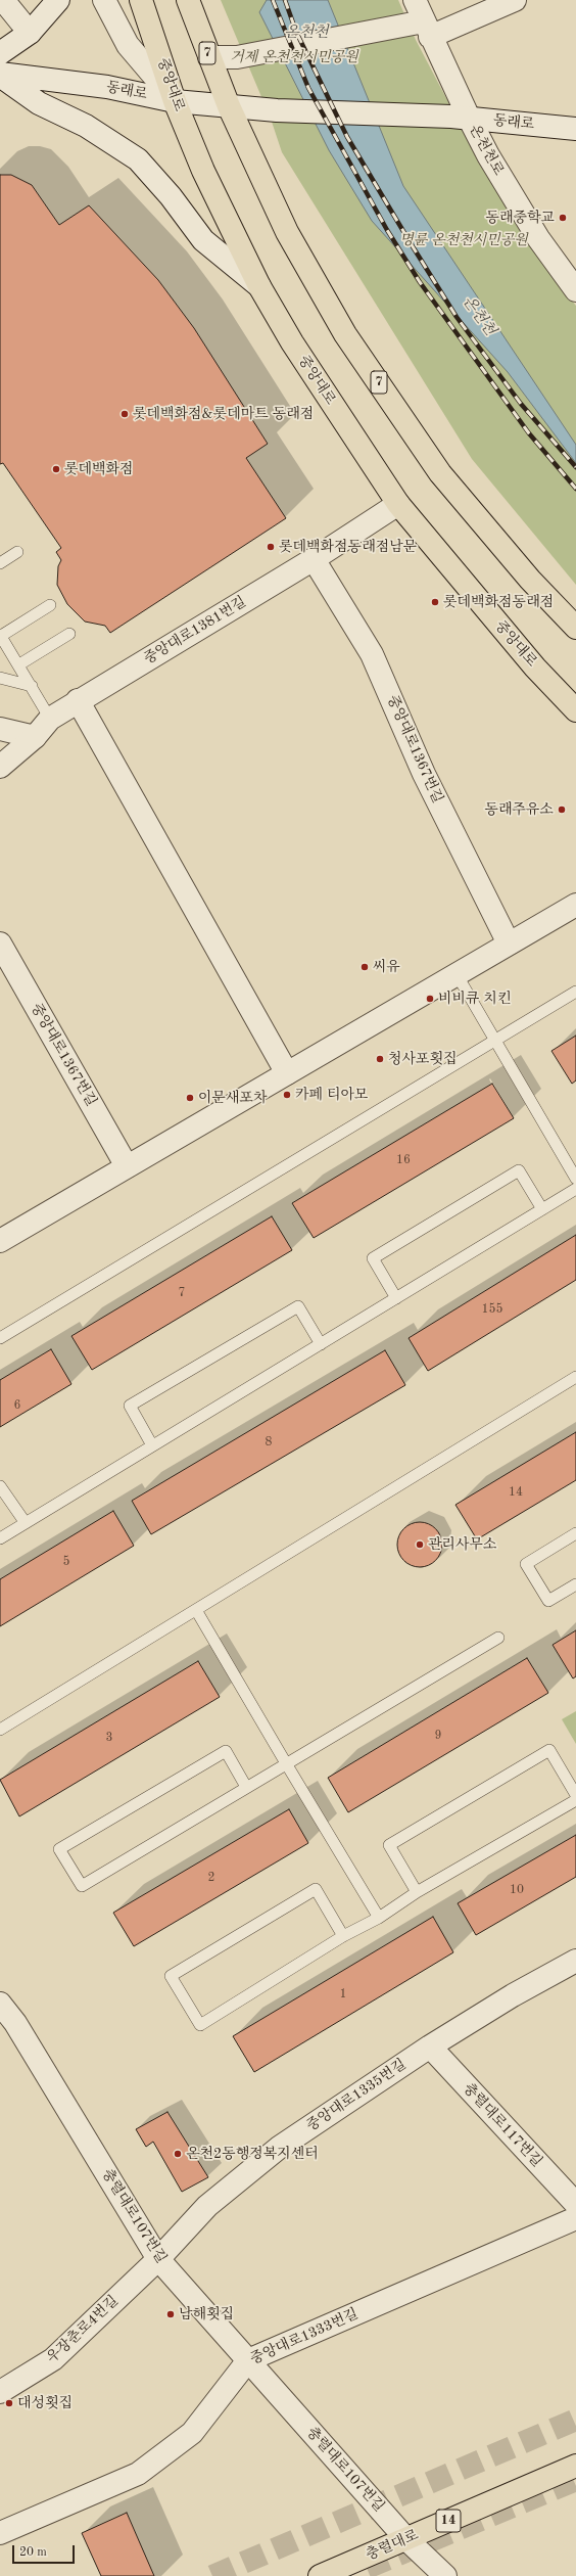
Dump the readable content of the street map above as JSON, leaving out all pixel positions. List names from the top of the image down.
{
  "streets": {
    "main road": [
      "7",
      "중앙대로",
      "14",
      "충렬대로"
    ],
    "street": [
      "동래로",
      "온천천로",
      "중앙대로1381번길",
      "중앙대로1367번길",
      "중앙대로1335번길",
      "충렬대로117번길",
      "충렬대로107번길",
      "우장춘로4번길",
      "중앙대로1333번길"
    ]
  },
  "crossings": [
    ["7", "동래로"],
    ["중앙대로", "동래로"],
    ["중앙대로", "중앙대로1381번길"],
    ["동래로", "온천천로"],
    ["중앙대로1381번길", "중앙대로1367번길"],
    ["중앙대로1335번길", "충렬대로117번길"],
    ["중앙대로1335번길", "충렬대로107번길"],
    ["중앙대로1335번길", "우장춘로4번길"],
    ["충렬대로107번길", "우장춘로4번길"],
    ["충렬대로107번길", "중앙대로1333번길"],
    ["충렬대로107번길", "충렬대로"]
  ],
  "water": ["온천천"],
  "parks": ["거제 온천천시민공원", "명륜 온천천시민공원"],
  "places": [
    "동래중학교",
    "롯데백화점&롯데마트 동래점",
    "롯데백화점",
    "롯데백화점동래점남문",
    "롯데백화점동래점",
    "동래주유소",
    "씨유",
    "비비큐 치킨",
    "청사포횟집",
    "카페 티아모",
    "이문새포차",
    "관리사무소",
    "온천2동행정복지센터",
    "남해횟집",
    "대성횟집"
  ],
  "house_numbers": [
    "16",
    "7",
    "155",
    "6",
    "8",
    "14",
    "5",
    "9",
    "3",
    "2",
    "10",
    "1"
  ],
  "scale_bar": "20 m"
}
